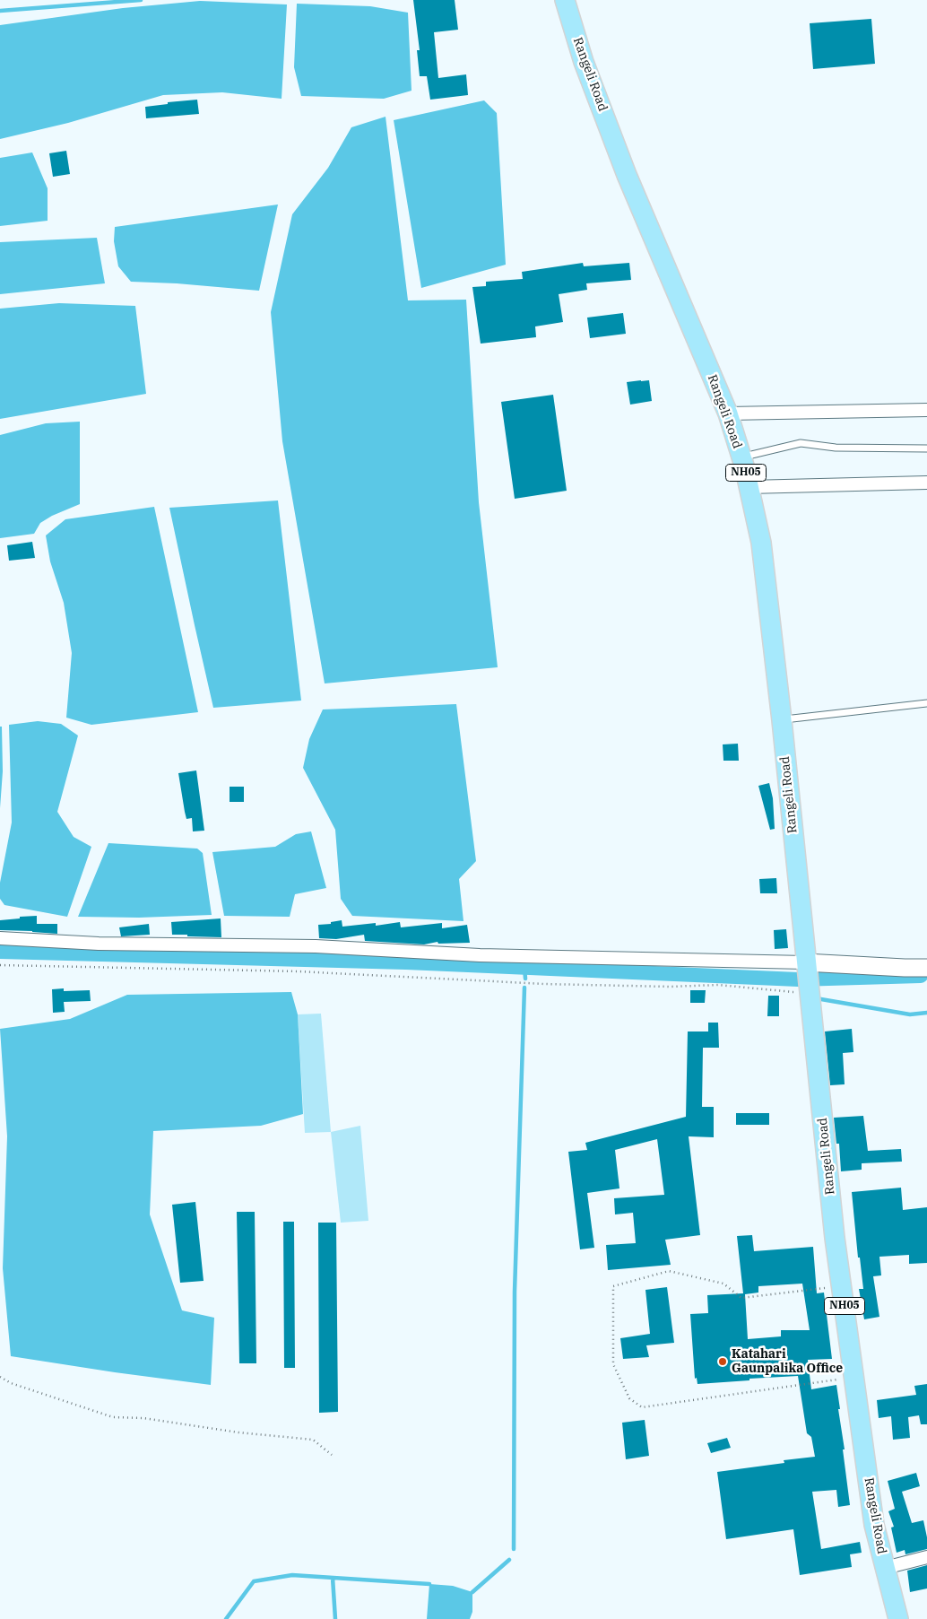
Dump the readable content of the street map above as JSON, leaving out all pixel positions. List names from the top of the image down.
{
  "streets": {
    "main road": ["Rangeli Road", "NH05"]
  },
  "places": ["Katahari Gaunpalika Office"]
}
